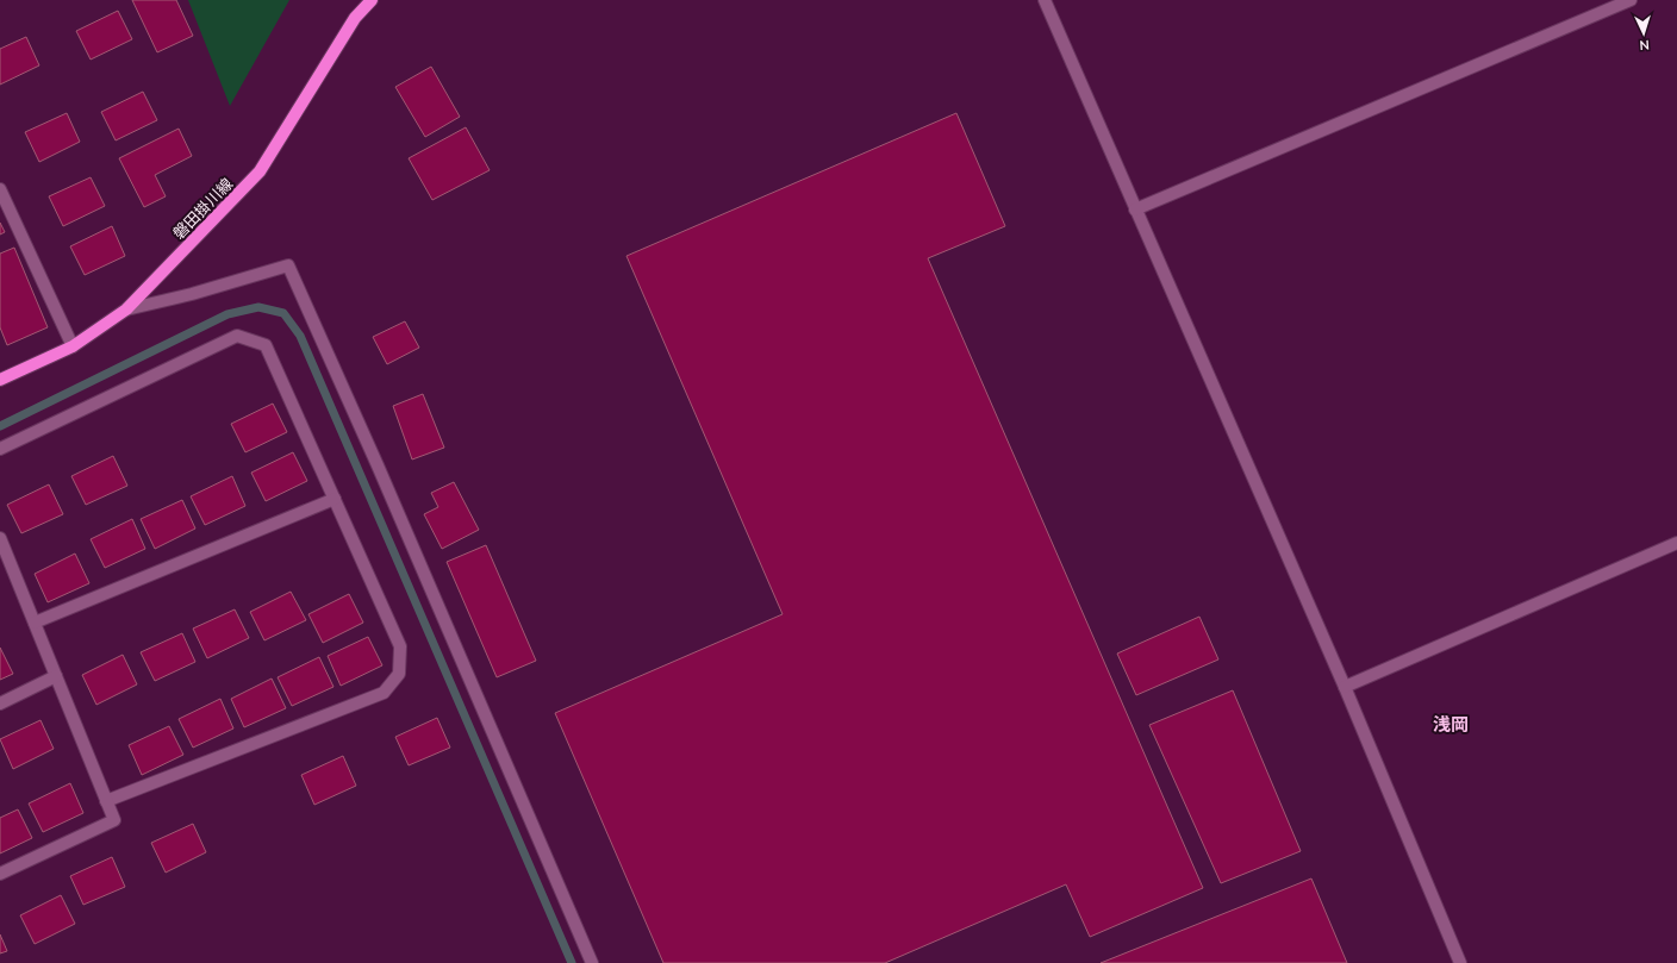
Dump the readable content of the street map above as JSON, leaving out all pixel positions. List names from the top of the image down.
{
  "streets": {
    "main road": ["磐田掛川線"]
  },
  "districts": ["浅岡"],
  "north": "bottom"
}
